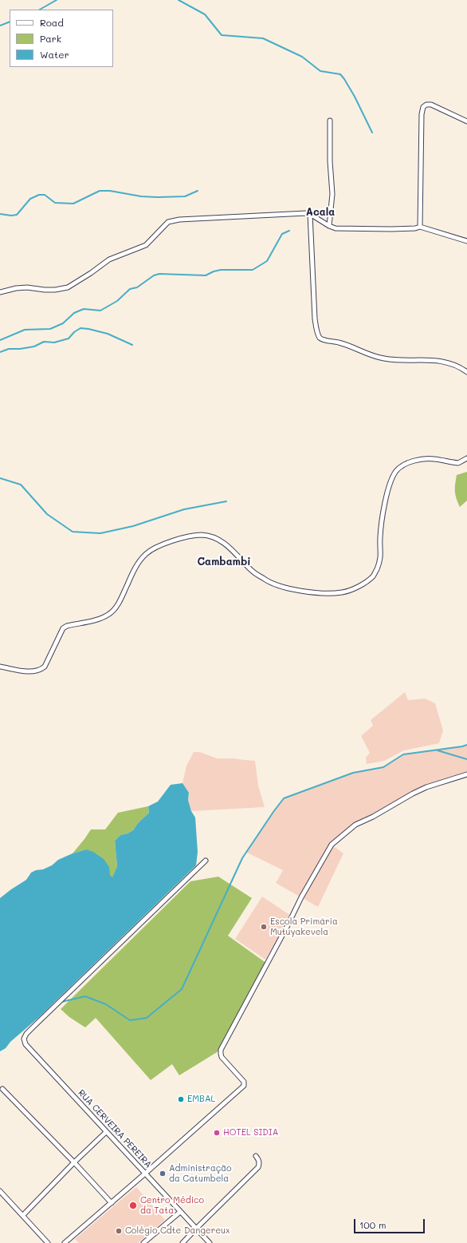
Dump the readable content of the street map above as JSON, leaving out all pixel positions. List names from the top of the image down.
{
  "streets": {
    "street": ["RUA CERVEIRA PEREIRA"]
  },
  "districts": ["Acala", "Cambambi"],
  "places": [
    "Escola Primária Mutuyakevela",
    "EMBAL",
    "HOTEL SIDIA",
    "Administração da Catumbela",
    "Centro Médico da Tata",
    "Colégio Cdte Dangereux"
  ],
  "legend": ["Road", "Park", "Water"],
  "scale_bar": "100 m"
}
